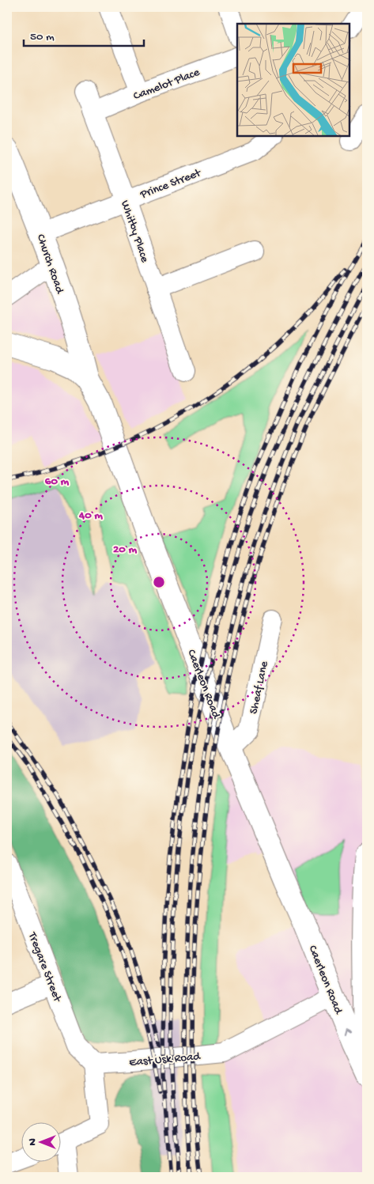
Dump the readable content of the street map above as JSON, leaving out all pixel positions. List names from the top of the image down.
{
  "streets": {
    "main road": ["Church Road", "Caerleon Road"],
    "street": [
      "Camelot Place",
      "Prince Street",
      "Whitby Place",
      "Sheaf Lane",
      "Tregare Street",
      "East Usk Road"
    ]
  },
  "crossings": [
    ["Camelot Place", "Whitby Place"],
    ["Prince Street", "Whitby Place"],
    ["Prince Street", "Church Road"],
    ["Church Road", "Caerleon Road"],
    ["Caerleon Road", "Sheaf Lane"],
    ["Caerleon Road", "East Usk Road"],
    ["Tregare Street", "East Usk Road"]
  ],
  "scale_bar": "50 m",
  "north": "left",
  "rings": ["60 m", "40 m", "20 m"]
}
